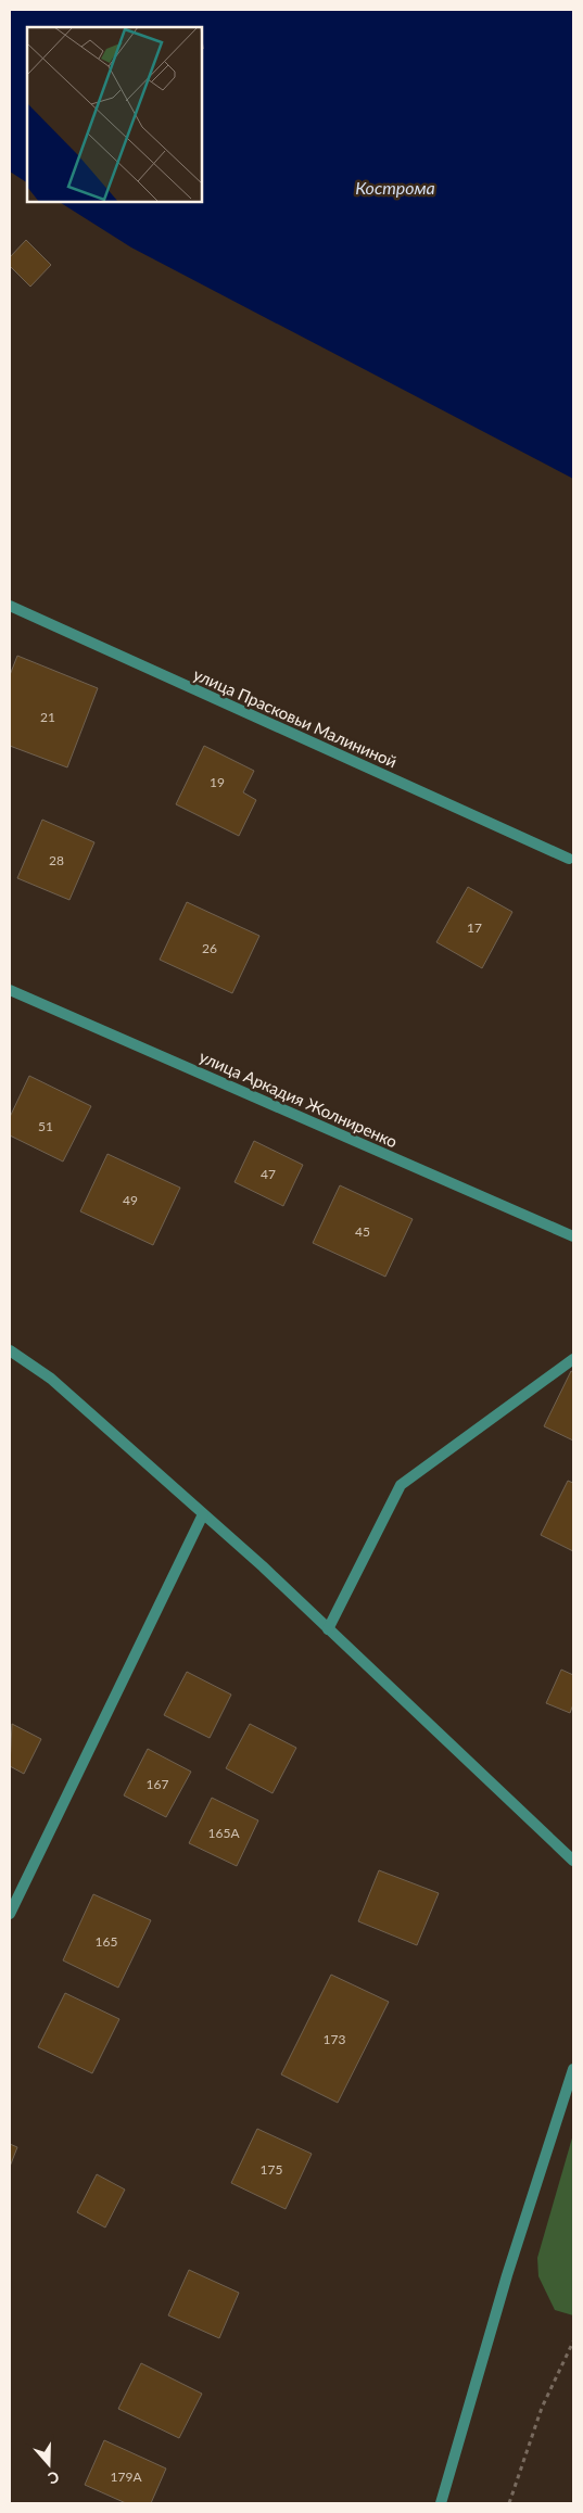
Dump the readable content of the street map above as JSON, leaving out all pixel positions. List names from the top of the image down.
{
  "streets": {
    "street": ["улица Прасковьи Малининой", "улица Аркадия Жолниренко"]
  },
  "water": ["Кострома"],
  "house_numbers": [
    "21",
    "19",
    "28",
    "17",
    "26",
    "51",
    "47",
    "49",
    "45",
    "167",
    "165А",
    "165",
    "173",
    "175",
    "179А"
  ],
  "north": "bottom"
}
